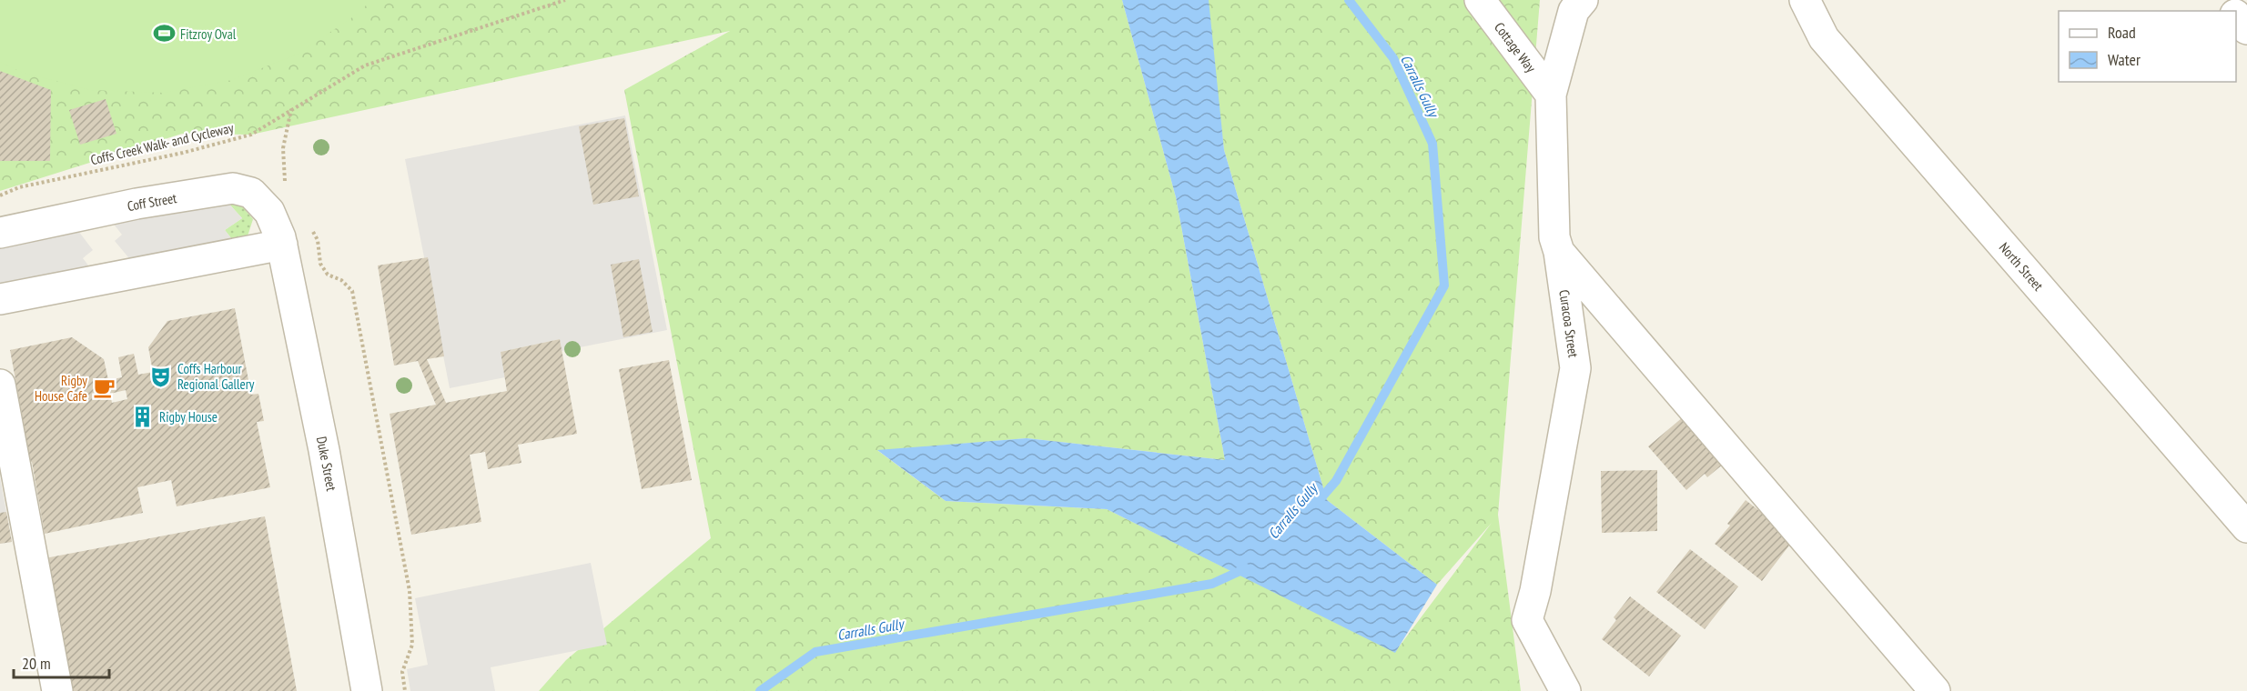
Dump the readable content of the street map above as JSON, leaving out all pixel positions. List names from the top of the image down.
{
  "streets": {
    "street": [
      "Cottage Way",
      "Coff Street",
      "North Street",
      "Curacoa Street",
      "Duke Street"
    ],
    "path": ["Coffs Creek Walk- and Cycleway"]
  },
  "crossings": [
    ["Cottage Way", "Curacoa Street"],
    ["Coff Street", "Duke Street"]
  ],
  "water": ["Carralls Gully"],
  "places": {
    "sports": ["Fitzroy Oval"],
    "theatre": ["Coffs Harbour Regional Gallery"],
    "cafe": ["Rigby House Cafe"],
    "building": ["Rigby House"]
  },
  "legend": ["Road", "Water"],
  "scale_bar": "20 m"
}
